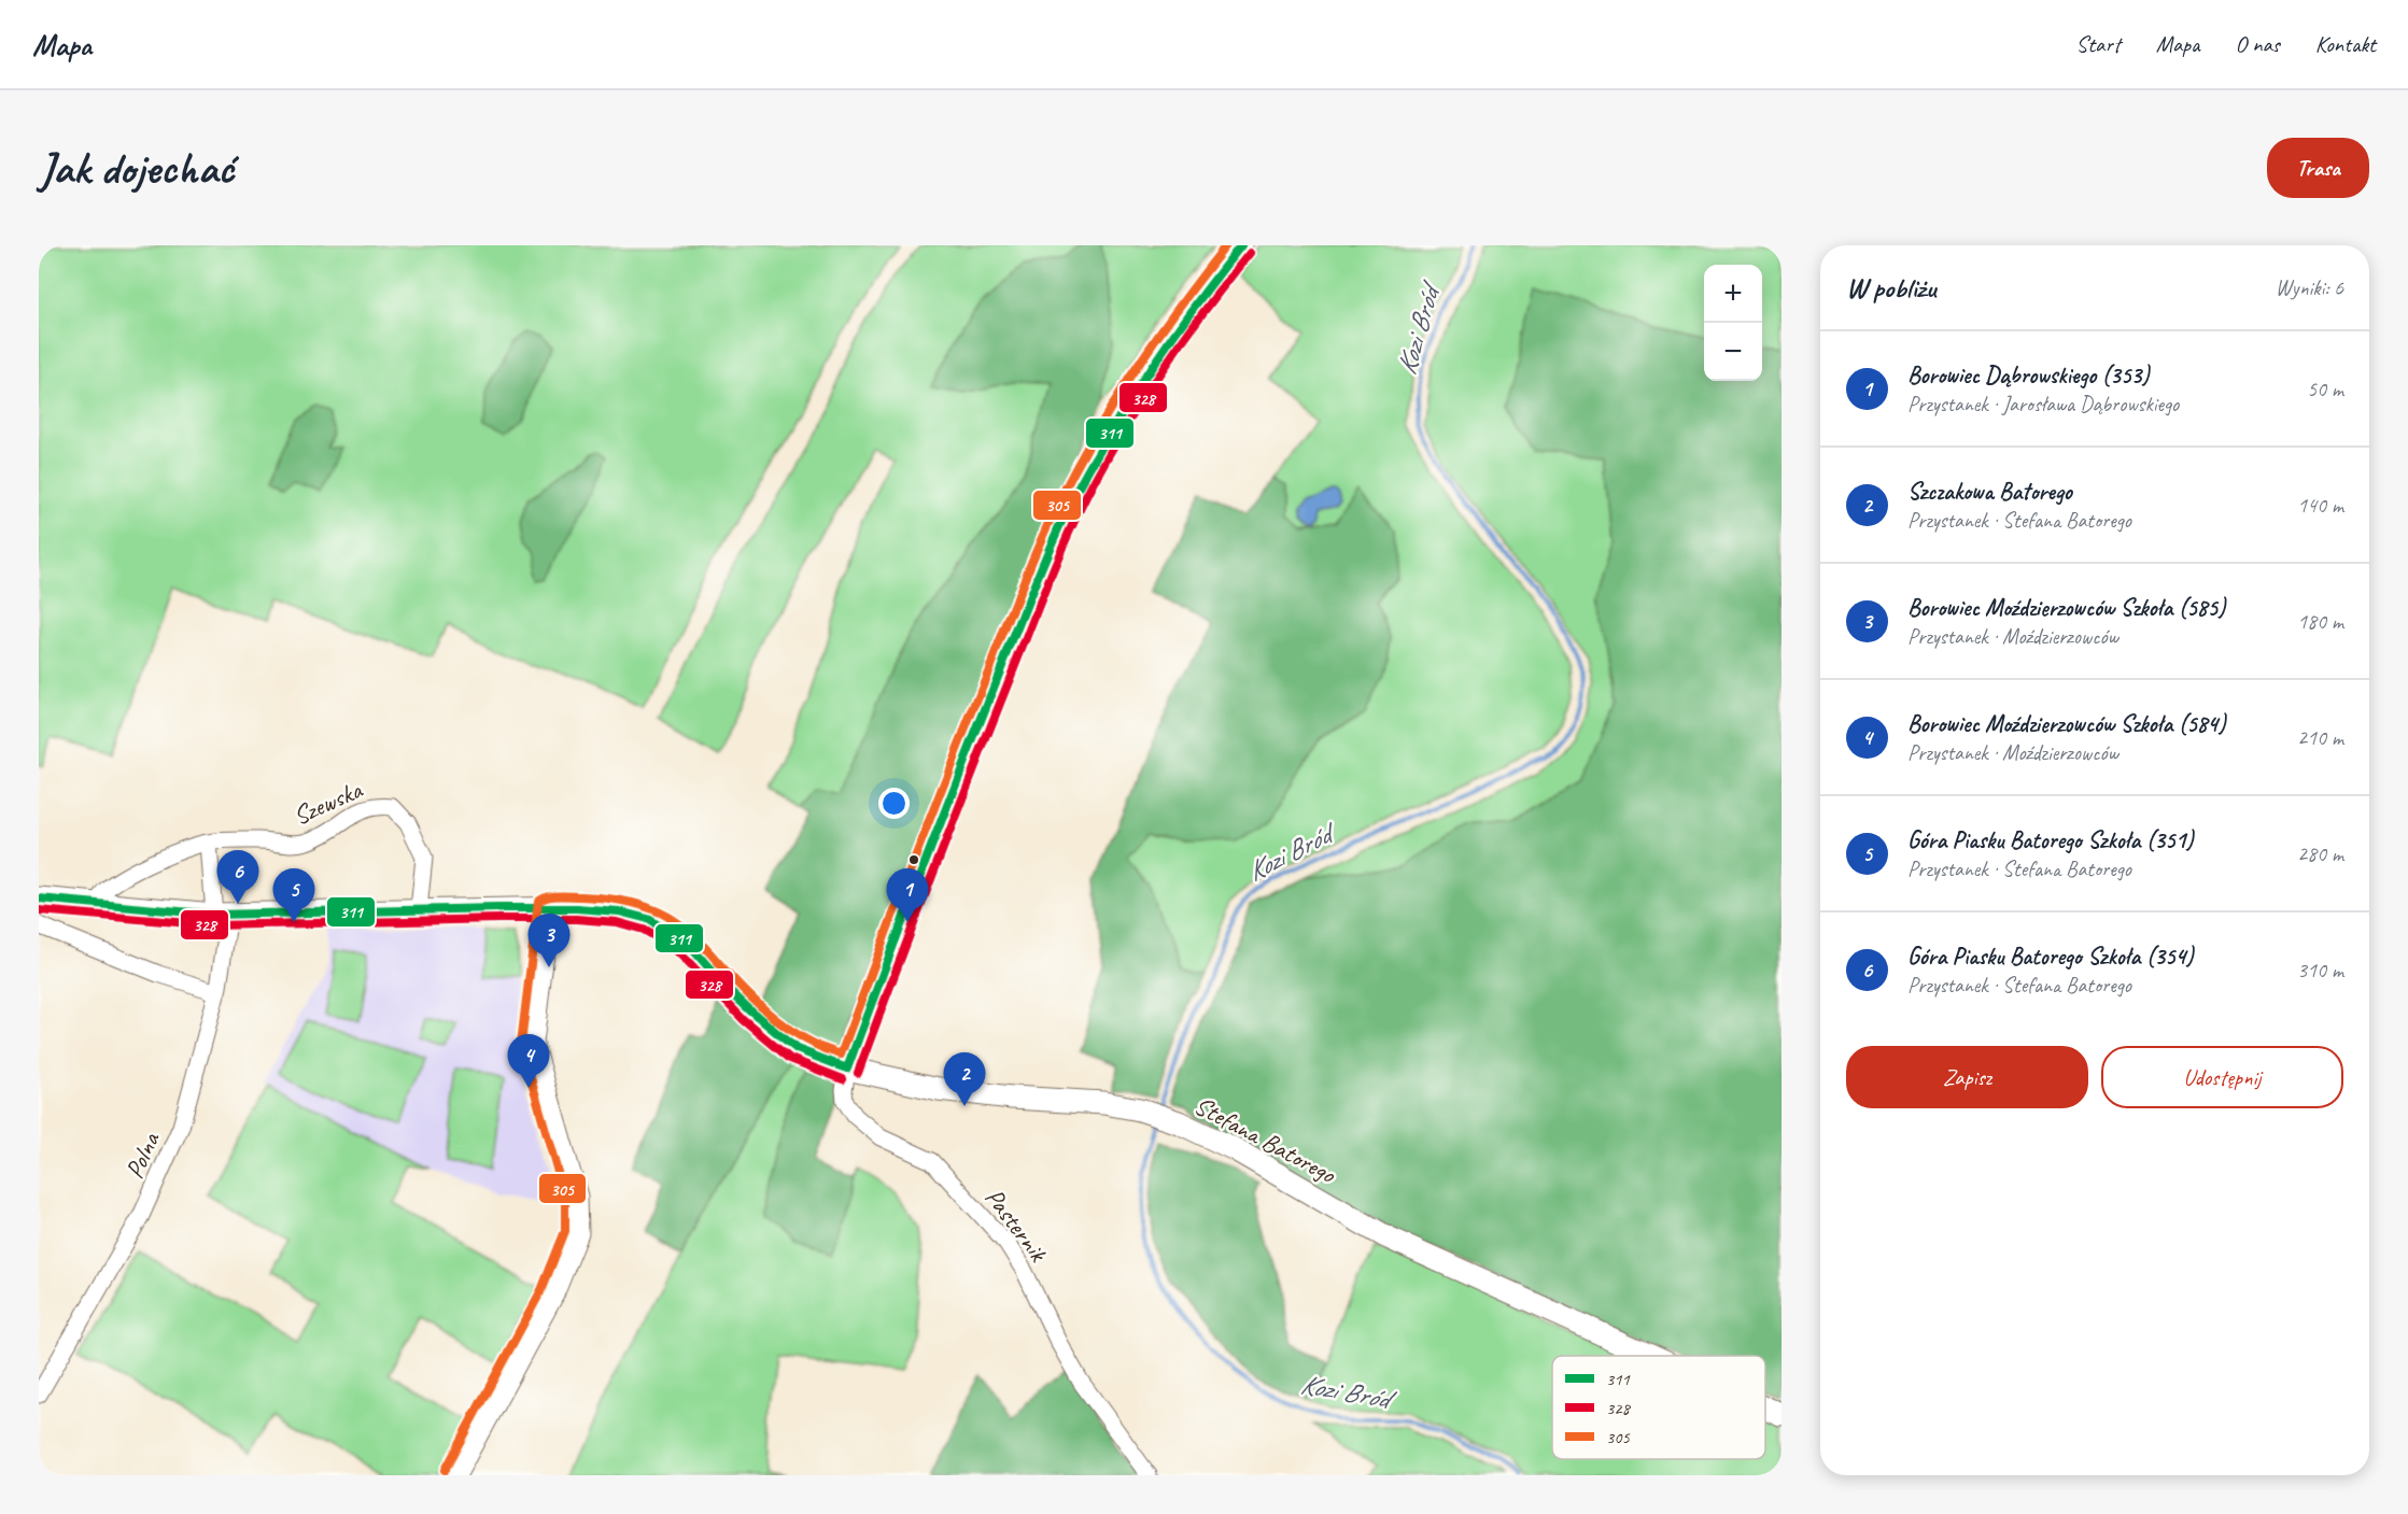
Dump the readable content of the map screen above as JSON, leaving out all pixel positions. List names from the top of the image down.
{
  "streets": {
    "street": [
      "Szewska",
      "Stefana Batorego",
      "Polna",
      "Pasternik"
    ]
  },
  "crossings": [
    ["Szewska", "Stefana Batorego"],
    ["Stefana Batorego", "Polna"],
    ["Stefana Batorego", "Pasternik"]
  ],
  "water": ["Kozi Bród"],
  "lines": ["transit line 311", "transit line 305", "transit line 328"],
  "legend": ["311", "328", "305"],
  "page": {
    "header": "Mapa",
    "nav": [
      "Start",
      "Mapa",
      "O nas",
      "Kontakt"
    ],
    "buttons": [
      "Trasa",
      ["Zapisz", "Udostępnij"]
    ],
    "title": "Jak dojechać",
    "heading": ["W pobliżu", "Wyniki: 6"],
    "map_buttons": ["+", "−"],
    "list": [
      {
        "mark": "1",
        "name": "Borowiec Dąbrowskiego (353)",
        "note": "Przystanek · Jarosława Dąbrowskiego",
        "value": "50 m"
      },
      {
        "mark": "2",
        "name": "Szczakowa Batorego",
        "note": "Przystanek · Stefana Batorego",
        "value": "140 m"
      },
      {
        "mark": "3",
        "name": "Borowiec Moździerzowców Szkoła (585)",
        "note": "Przystanek · Moździerzowców",
        "value": "180 m"
      },
      {
        "mark": "4",
        "name": "Borowiec Moździerzowców Szkoła (584)",
        "note": "Przystanek · Moździerzowców",
        "value": "210 m"
      },
      {
        "mark": "5",
        "name": "Góra Piasku Batorego Szkoła (351)",
        "note": "Przystanek · Stefana Batorego",
        "value": "280 m"
      },
      {
        "mark": "6",
        "name": "Góra Piasku Batorego Szkoła (354)",
        "note": "Przystanek · Stefana Batorego",
        "value": "310 m"
      }
    ],
    "pins": [
      "6",
      "1",
      "5",
      "3",
      "4",
      "2"
    ]
  }
}
